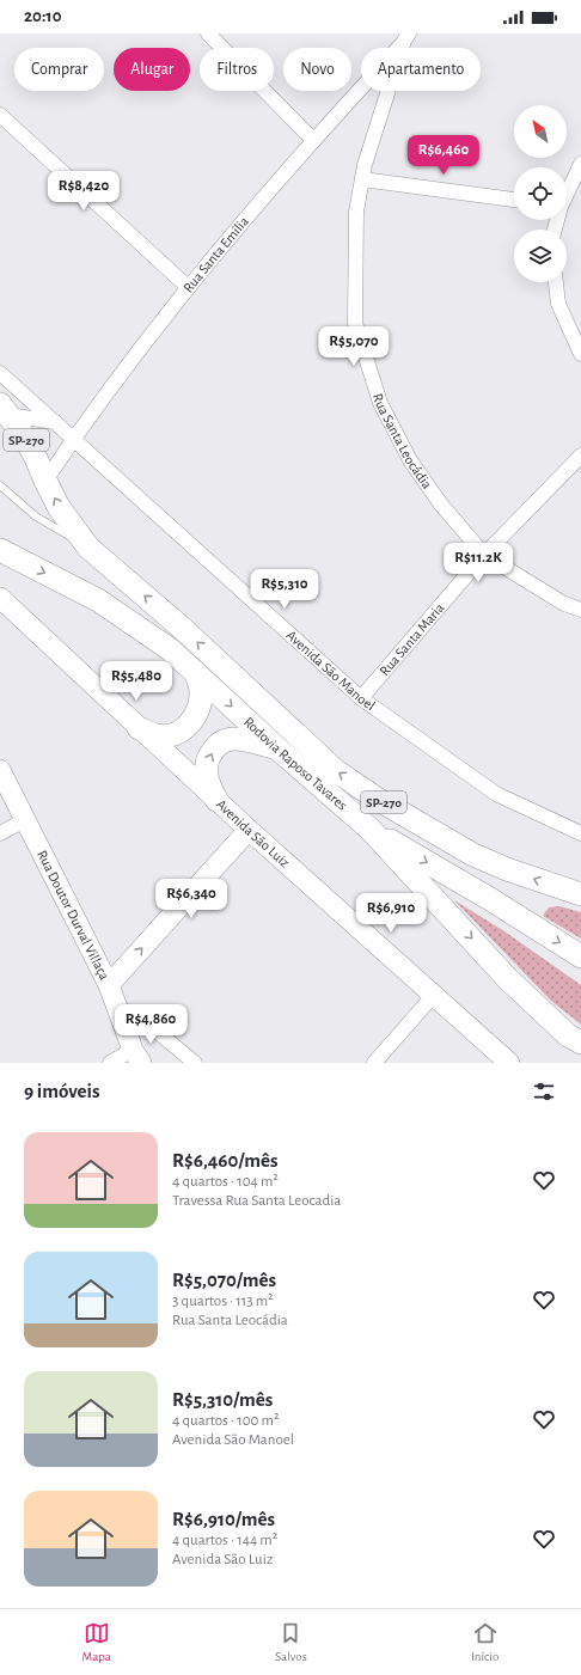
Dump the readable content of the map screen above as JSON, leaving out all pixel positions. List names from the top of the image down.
{
  "streets": {
    "main road": [
      "SP-270",
      "Rodovia Raposo Tavares",
      "Avenida São Luiz",
      "Rua Doutor Durval Villaça"
    ],
    "street": [
      "Rua Santa Emília",
      "Rua Santa Leocádia",
      "Rua Santa Maria",
      "Avenida São Manoel"
    ]
  },
  "crossings": [
    ["Rua Santa Emília", "SP-270"],
    ["Rua Santa Emília", "Rua Santa Leocádia"],
    ["Rua Santa Emília", "Avenida São Manoel"],
    ["SP-270", "Rodovia Raposo Tavares"],
    ["Rua Santa Leocádia", "Rua Santa Maria"],
    ["Rua Santa Maria", "Avenida São Manoel"]
  ],
  "north": "top left",
  "page": {
    "status": "20:10",
    "chip": [
      "Comprar",
      "Alugar",
      "Filtros",
      "Novo",
      "Apartamento"
    ],
    "price": [
      "R$6,460",
      "R$8,420",
      "R$5,070",
      "R$11.2K",
      "R$5,310",
      "R$5,480",
      "R$6,340",
      "R$6,910",
      "R$4,860"
    ],
    "heading": "9 imóveis",
    "list": [
      {
        "name": "R$6,460/mês",
        "note": "4 quartos · 104 m² · Travessa Rua Santa Leocadia"
      },
      {
        "name": "R$5,070/mês",
        "note": "3 quartos · 113 m² · Rua Santa Leocádia"
      },
      {
        "name": "R$5,310/mês",
        "note": "4 quartos · 100 m² · Avenida São Manoel"
      },
      {
        "name": "R$6,910/mês",
        "note": "4 quartos · 144 m² · Avenida São Luiz"
      }
    ],
    "tabs": ["Mapa", "Salvos", "Início"]
  }
}
